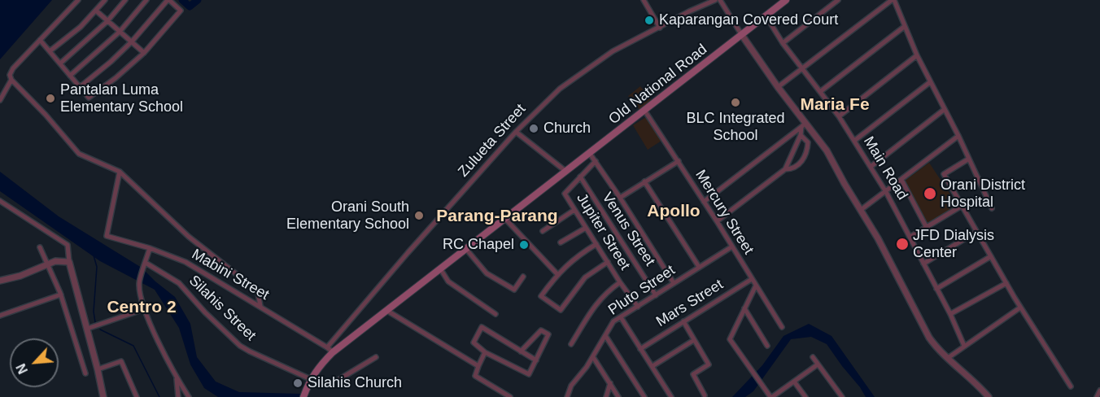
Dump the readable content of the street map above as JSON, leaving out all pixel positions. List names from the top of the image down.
{
  "streets": {
    "main road": ["Old National Road"],
    "street": [
      "Zulueta Street",
      "Main Road",
      "Mercury Street",
      "Venus Street",
      "Jupiter Street",
      "Mabini Street",
      "Pluto Street",
      "Mars Street",
      "Silahis Street"
    ]
  },
  "crossings": [
    ["Old National Road", "Main Road"],
    ["Old National Road", "Mercury Street"],
    ["Old National Road", "Mabini Street"],
    ["Old National Road", "Silahis Street"],
    ["Zulueta Street", "Mabini Street"],
    ["Mercury Street", "Pluto Street"],
    ["Mercury Street", "Mars Street"],
    ["Venus Street", "Jupiter Street"],
    ["Venus Street", "Pluto Street"],
    ["Jupiter Street", "Pluto Street"]
  ],
  "districts": [
    "Maria Fe",
    "Apollo",
    "Parang-Parang",
    "Centro 2"
  ],
  "places": [
    "Kaparangan Covered Court",
    "Pantalan Luma Elementary School",
    "BLC Integrated School",
    "Church",
    "Orani District Hospital",
    "Orani South Elementary School",
    "JFD Dialysis Center",
    "RC Chapel",
    "Silahis Church"
  ],
  "north": "bottom left"
}
